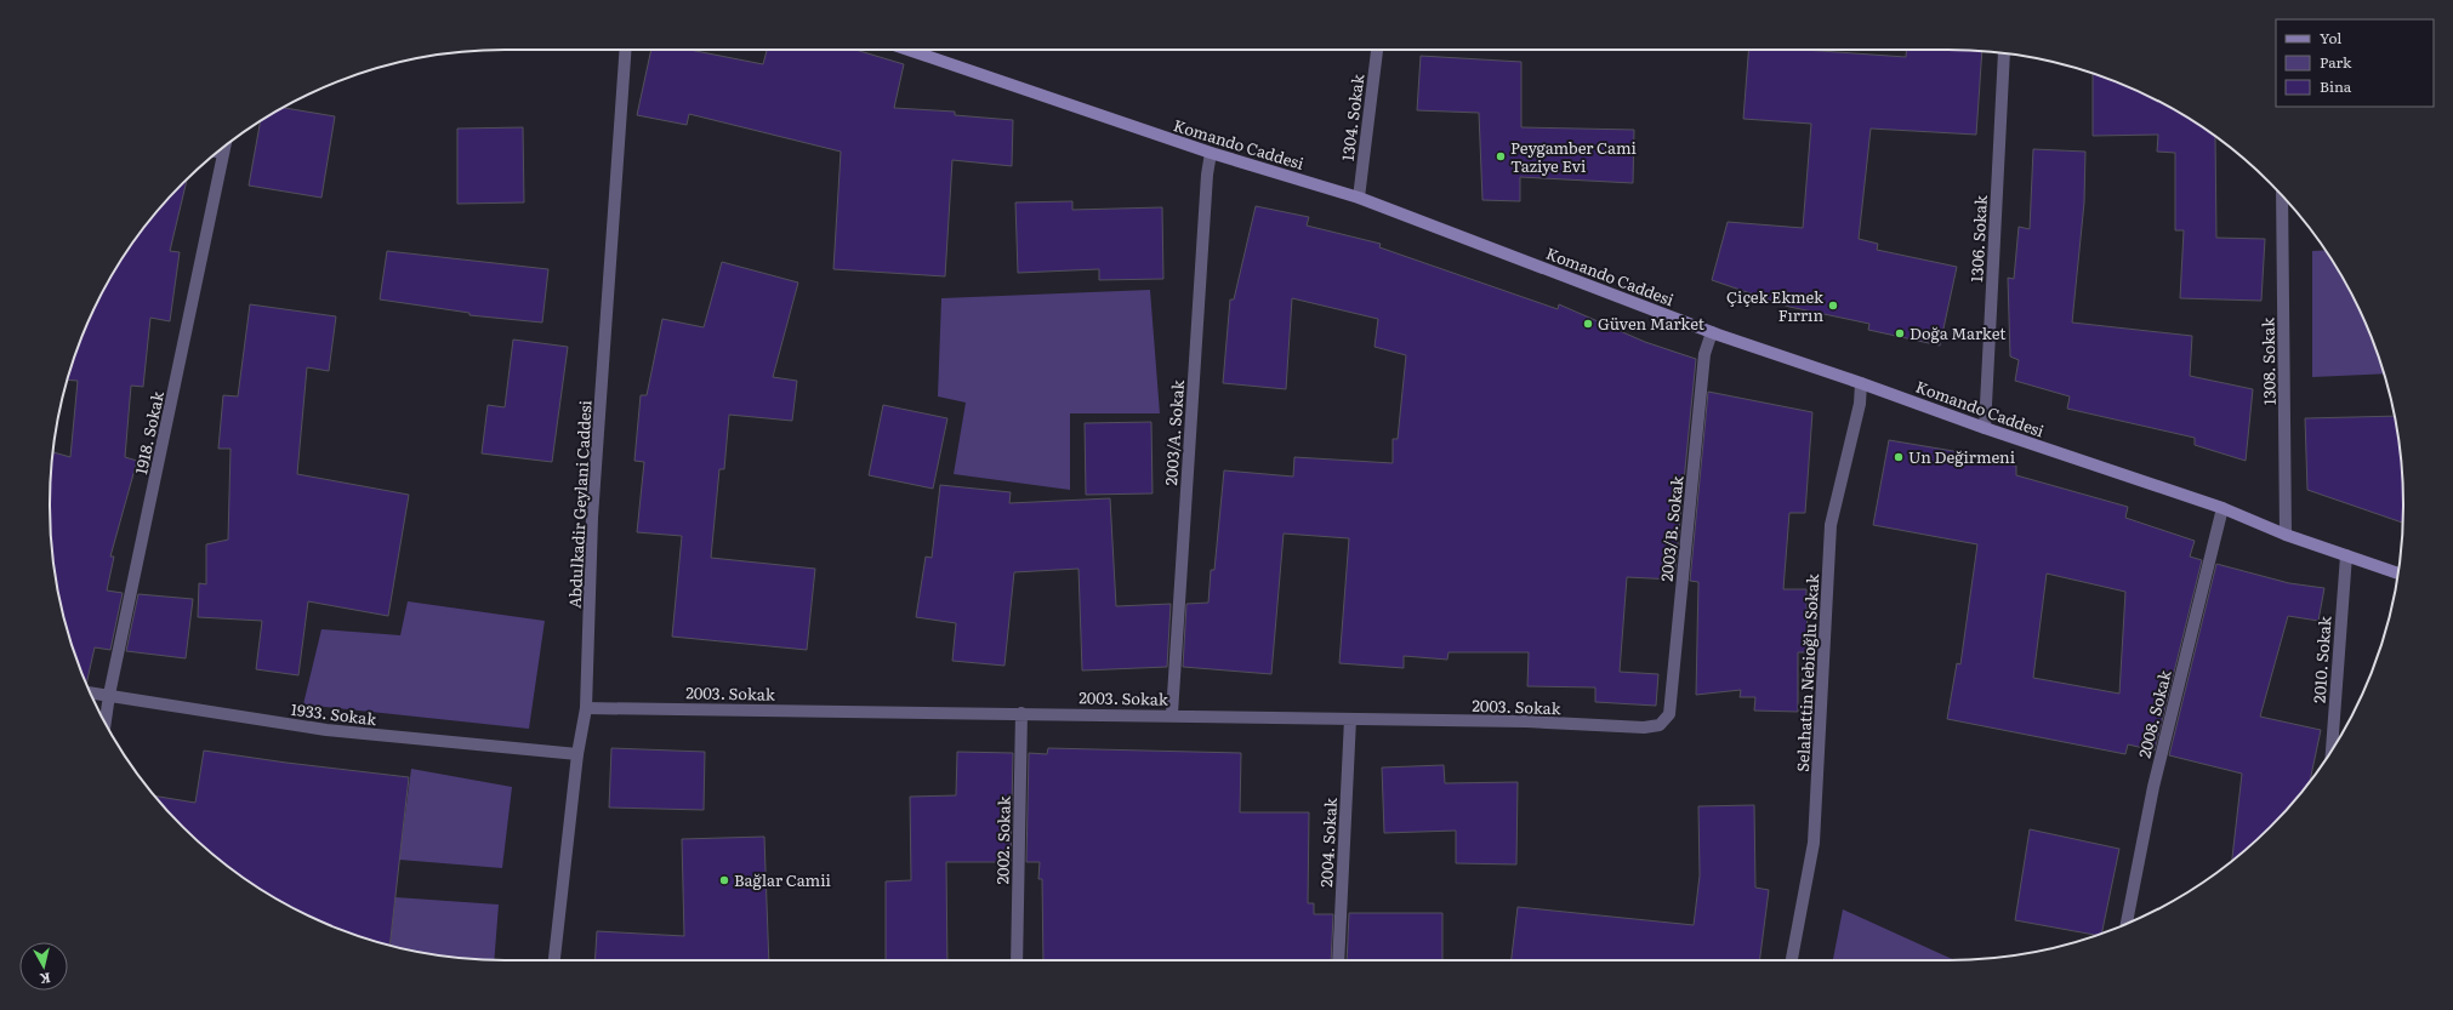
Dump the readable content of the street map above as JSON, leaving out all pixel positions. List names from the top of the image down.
{
  "streets": {
    "main road": ["Komando Caddesi"],
    "street": [
      "1304. Sokak",
      "1306. Sokak",
      "1308. Sokak",
      "1918. Sokak",
      "2003/A. Sokak",
      "Abdulkadir Geylani Caddesi",
      "2003/B. Sokak",
      "2010. Sokak",
      "Selahattin Nebioğlu Sokak",
      "2003. Sokak",
      "1933. Sokak",
      "2008. Sokak",
      "2002. Sokak",
      "2004. Sokak"
    ]
  },
  "crossings": [
    ["1304. Sokak", "Komando Caddesi"],
    ["Komando Caddesi", "1306. Sokak"],
    ["Komando Caddesi", "1308. Sokak"],
    ["Komando Caddesi", "2003/A. Sokak"],
    ["Komando Caddesi", "2003/B. Sokak"],
    ["Komando Caddesi", "2010. Sokak"],
    ["Komando Caddesi", "Selahattin Nebioğlu Sokak"],
    ["Komando Caddesi", "2008. Sokak"],
    ["1918. Sokak", "1933. Sokak"],
    ["2003/A. Sokak", "2003. Sokak"],
    ["Abdulkadir Geylani Caddesi", "2003. Sokak"],
    ["Abdulkadir Geylani Caddesi", "1933. Sokak"],
    ["2003/B. Sokak", "2003. Sokak"],
    ["2003. Sokak", "2002. Sokak"],
    ["2003. Sokak", "2004. Sokak"]
  ],
  "places": [
    "Peygamber Cami Taziye Evi",
    "Çiçek Ekmek Fırrın",
    "Güven Market",
    "Doğa Market",
    "Un Değirmeni",
    "Bağlar Camii"
  ],
  "legend": ["Yol", "Park", "Bina"],
  "north": "bottom"
}
